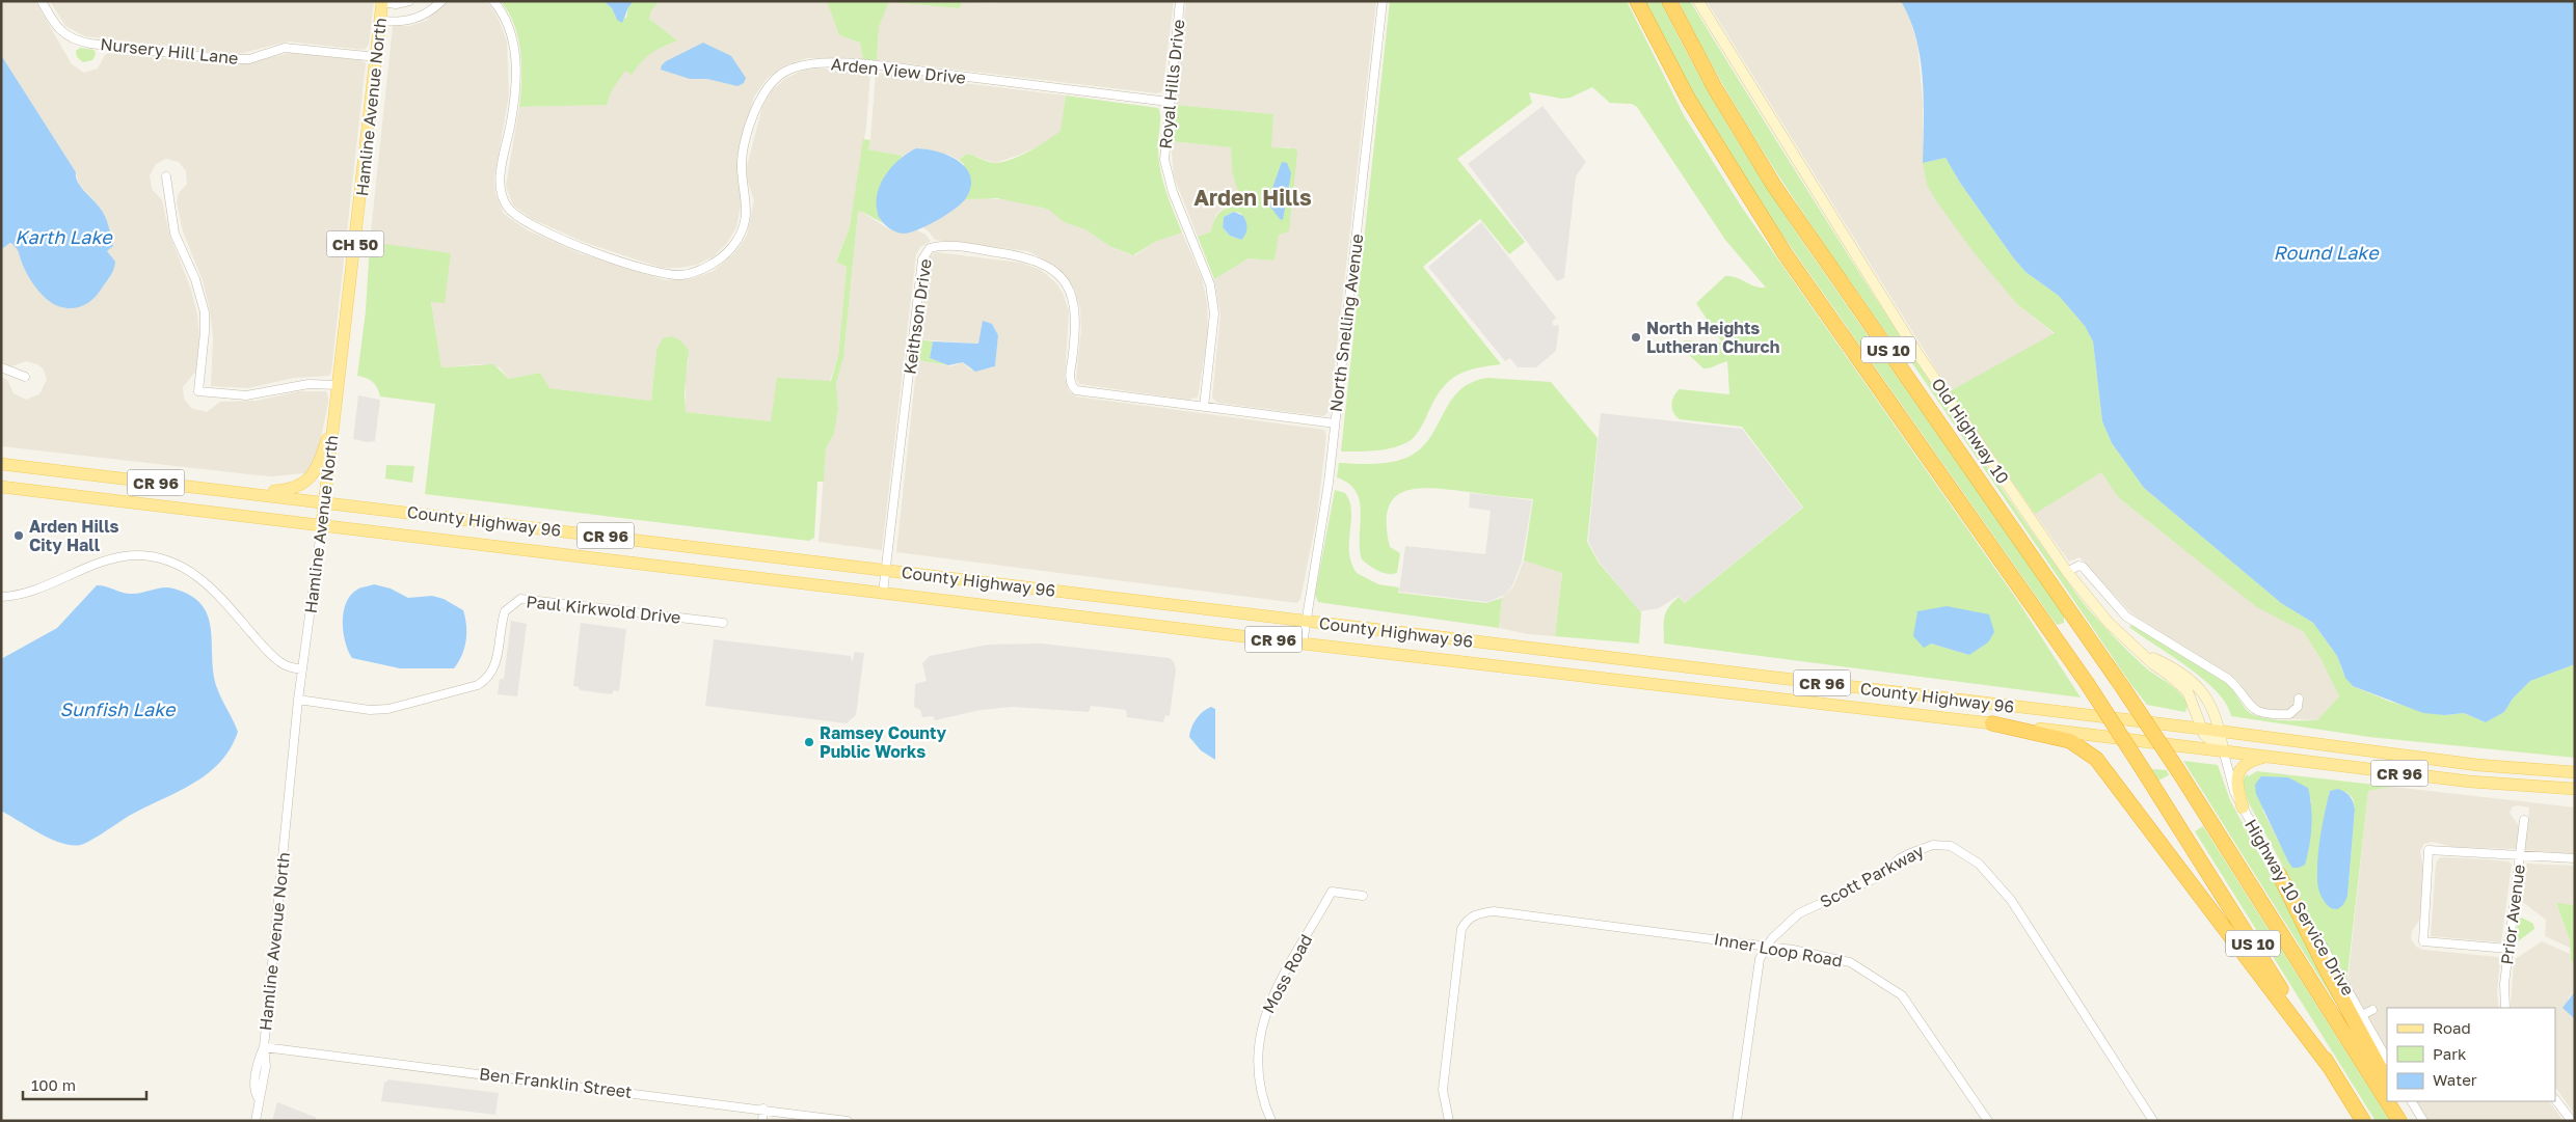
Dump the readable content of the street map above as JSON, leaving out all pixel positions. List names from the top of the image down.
{
  "streets": {
    "highway": ["US 10"],
    "main road": [
      "Hamline Avenue North",
      "CH 50",
      "CR 96",
      "County Highway 96"
    ],
    "street": [
      "Nursery Hill Lane",
      "Arden View Drive",
      "Royal Hills Drive",
      "Keithson Drive",
      "North Snelling Avenue",
      "Old Highway 10",
      "Paul Kirkwold Drive",
      "Scott Parkway",
      "Highway 10 Service Drive",
      "Prior Avenue",
      "Inner Loop Road",
      "Moss Road",
      "Ben Franklin Street"
    ]
  },
  "crossings": [
    ["Nursery Hill Lane", "Hamline Avenue North"],
    ["Arden View Drive", "Royal Hills Drive"],
    ["Royal Hills Drive", "Keithson Drive"],
    ["Hamline Avenue North", "County Highway 96"],
    ["Hamline Avenue North", "Paul Kirkwold Drive"],
    ["Hamline Avenue North", "Ben Franklin Street"],
    ["Keithson Drive", "North Snelling Avenue"],
    ["Keithson Drive", "County Highway 96"],
    ["North Snelling Avenue", "County Highway 96"],
    ["Old Highway 10", "County Highway 96"],
    ["Old Highway 10", "Highway 10 Service Drive"],
    ["County Highway 96", "Highway 10 Service Drive"],
    ["Scott Parkway", "Inner Loop Road"]
  ],
  "districts": ["Arden Hills"],
  "water": ["Karth Lake", "Round Lake", "Sunfish Lake"],
  "places": ["North Heights Lutheran Church", "Arden Hills City Hall", "Ramsey County Public Works"],
  "legend": ["Road", "Park", "Water"],
  "scale_bar": "100 m"
}
